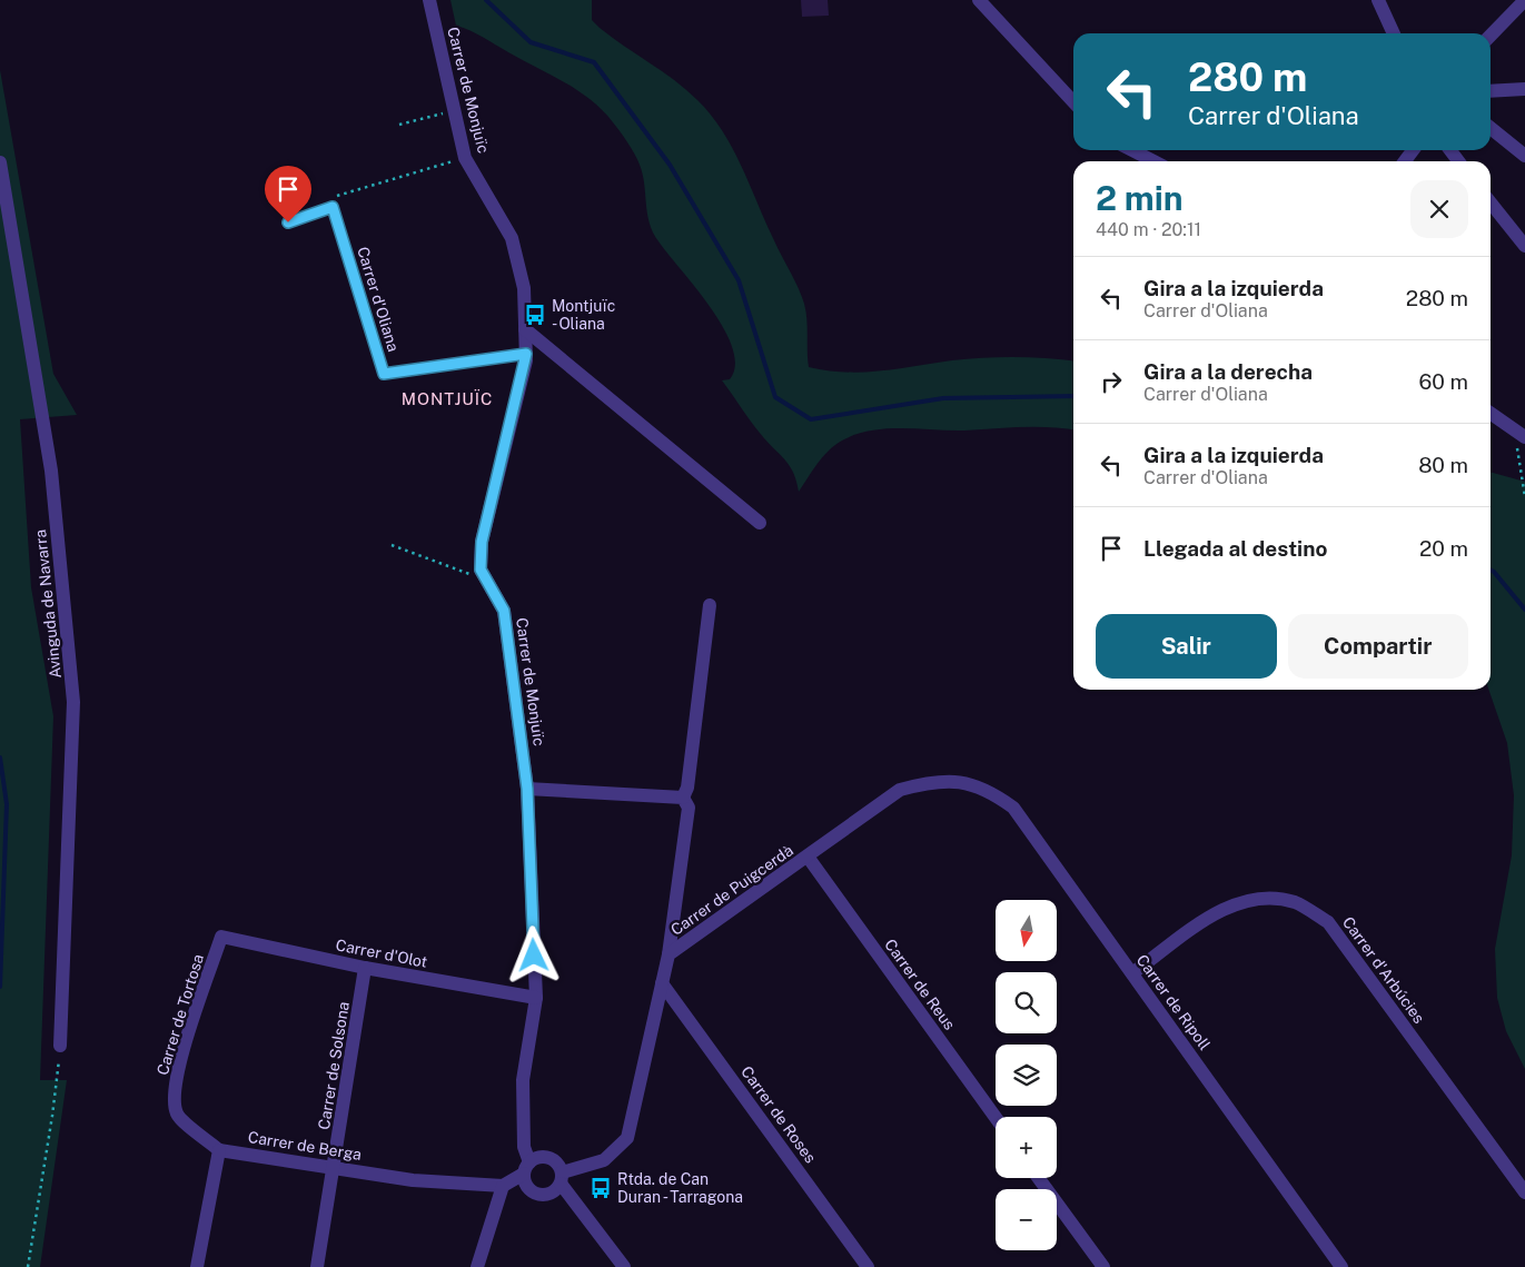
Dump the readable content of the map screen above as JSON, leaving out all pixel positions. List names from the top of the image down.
{
  "streets": {
    "street": [
      "Carrer de Monjuïc",
      "Avinguda de Navarra",
      "Carrer de Puigcerdà",
      "Carrer d'Olot",
      "Carrer d'Arbúcies",
      "Carrer de Reus",
      "Carrer de Ripoll",
      "Carrer de Tortosa",
      "Carrer de Solsona",
      "Carrer de Roses",
      "Carrer de Berga"
    ],
    "lane": ["Carrer d'Oliana"]
  },
  "crossings": [
    ["Carrer de Monjuïc", "Carrer d'Oliana"],
    ["Carrer de Monjuïc", "Carrer de Puigcerdà"],
    ["Carrer de Monjuïc", "Carrer d'Olot"],
    ["Carrer de Puigcerdà", "Carrer de Reus"],
    ["Carrer de Puigcerdà", "Carrer de Ripoll"],
    ["Carrer de Puigcerdà", "Carrer de Roses"],
    ["Carrer d'Olot", "Carrer de Tortosa"],
    ["Carrer d'Olot", "Carrer de Solsona"],
    ["Carrer d'Arbúcies", "Carrer de Ripoll"],
    ["Carrer de Tortosa", "Carrer de Berga"],
    ["Carrer de Solsona", "Carrer de Berga"]
  ],
  "districts": ["MONTJUÏC"],
  "places": {
    "bus stop": ["Montjuïc - Oliana", "Rtda. de Can Duran - Tarragona"]
  },
  "north": "bottom",
  "page": {
    "turn": ["280 m", "Carrer d'Oliana"],
    "heading": ["2 min", "440 m · 20:11"],
    "list": [
      {
        "name": "Gira a la izquierda",
        "note": "Carrer d'Oliana",
        "value": "280 m"
      },
      {
        "name": "Gira a la derecha",
        "note": "Carrer d'Oliana",
        "value": "60 m"
      },
      {
        "name": "Gira a la izquierda",
        "note": "Carrer d'Oliana",
        "value": "80 m"
      },
      {
        "name": "Llegada al destino",
        "value": "20 m"
      }
    ],
    "buttons": ["Salir", "Compartir"],
    "map_buttons": ["+", "−"]
  }
}
